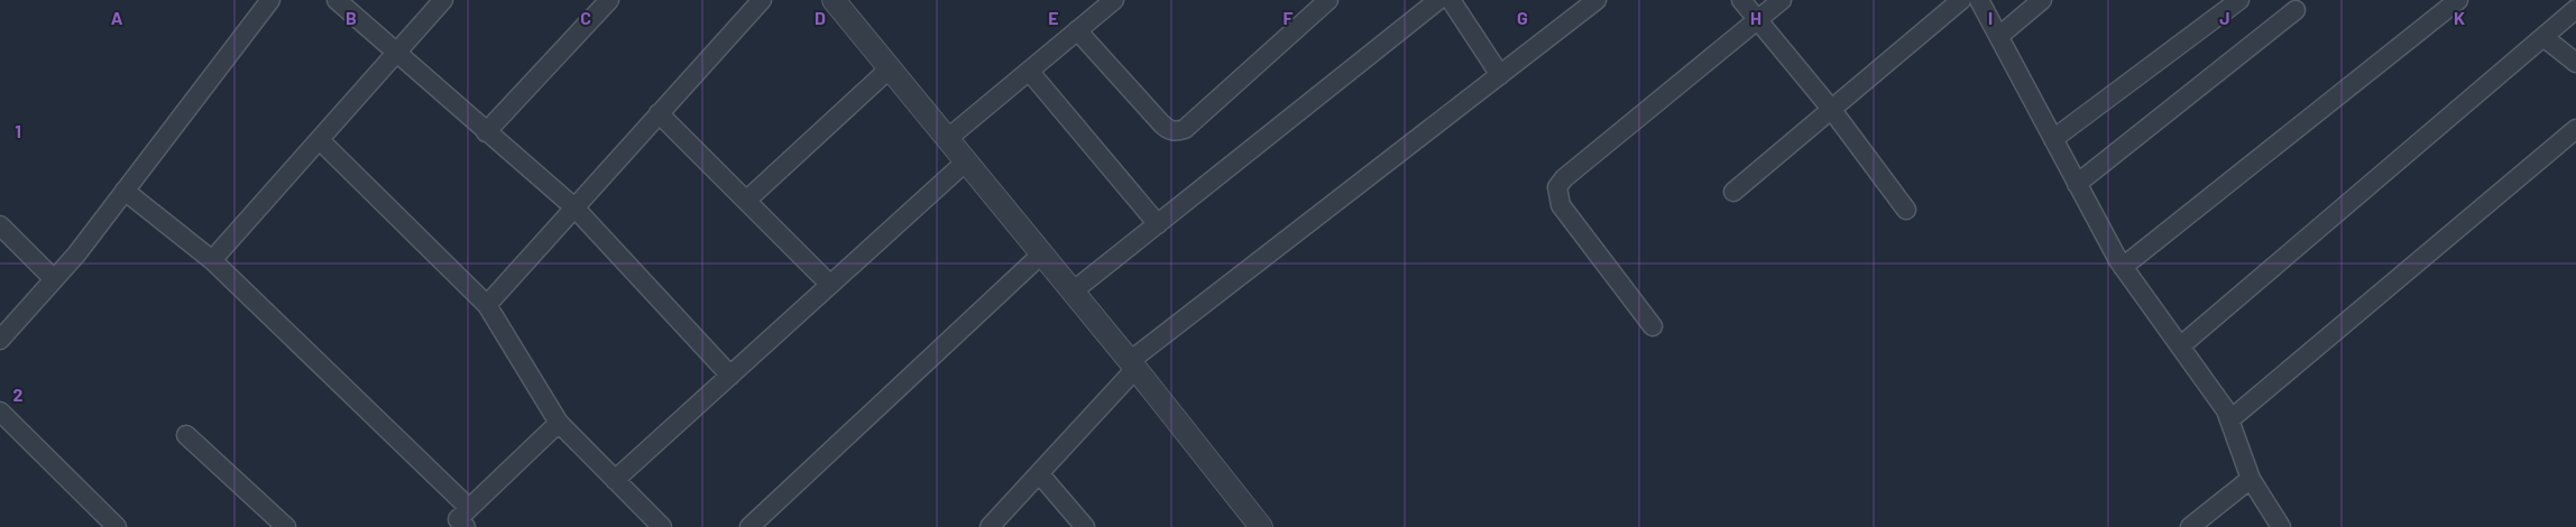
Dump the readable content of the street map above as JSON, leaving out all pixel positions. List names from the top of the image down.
{
  "grid": {
    "columns": [
      "A",
      "B",
      "C",
      "D",
      "E",
      "F",
      "G",
      "H",
      "I",
      "J",
      "K"
    ],
    "rows": ["1", "2"]
  }
}
